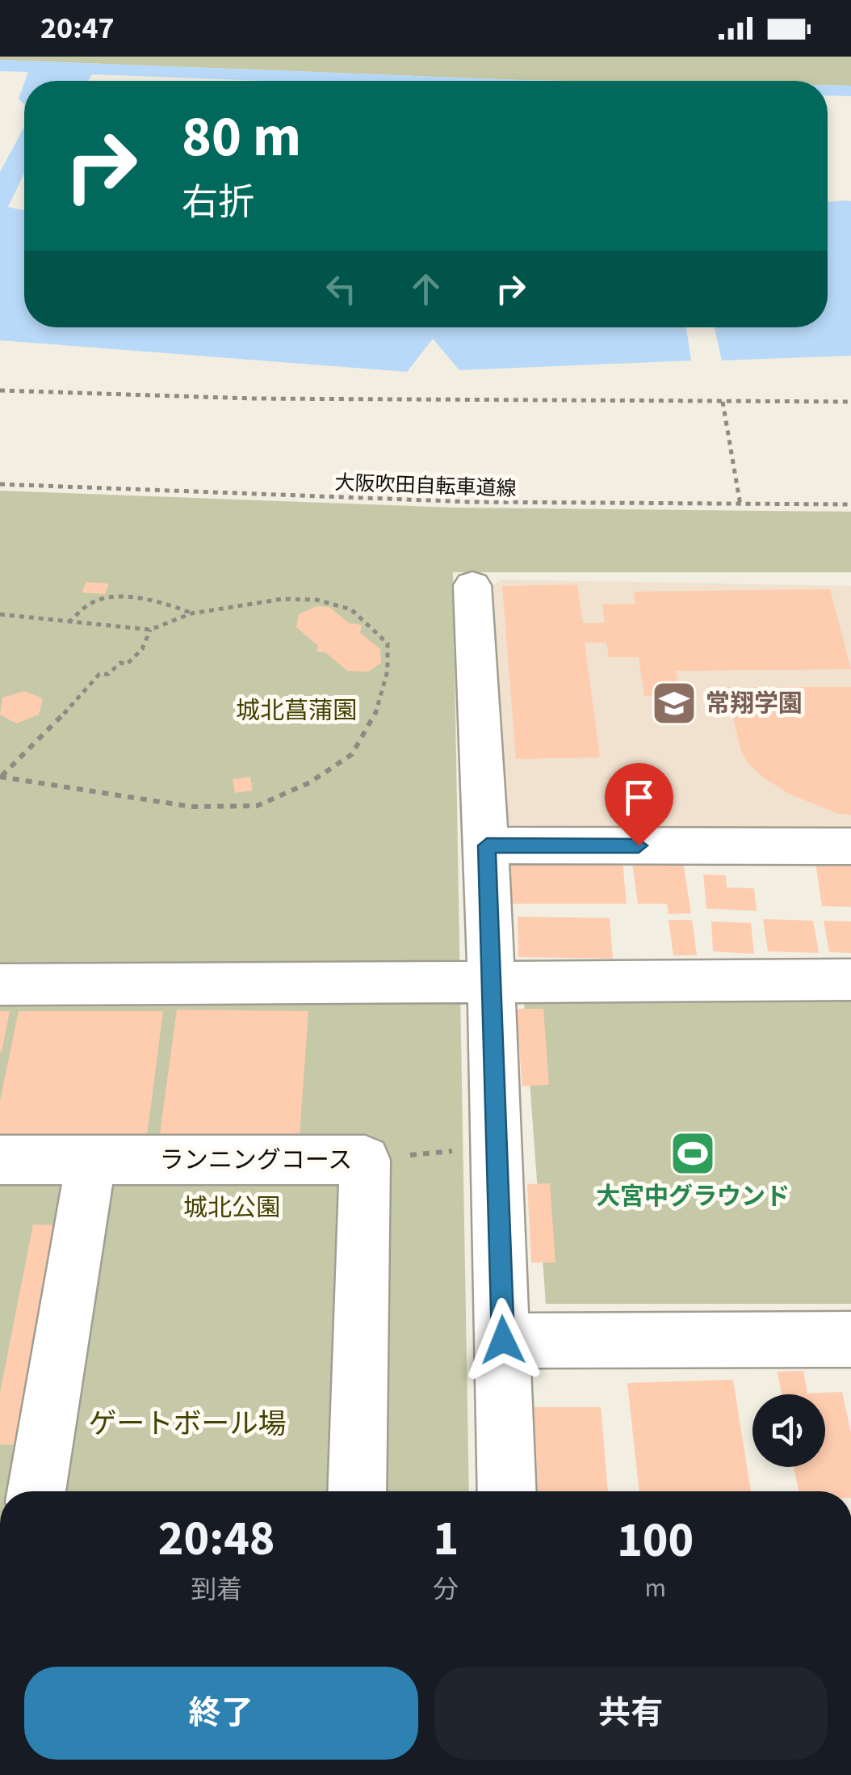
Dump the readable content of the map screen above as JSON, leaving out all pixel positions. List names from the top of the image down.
{
  "streets": {
    "street": ["ランニングコース"],
    "path": ["大阪吹田自転車道線"]
  },
  "parks": ["城北菖蒲園", "城北公園", "ゲートボール場"],
  "places": {
    "school or university": ["常翔学園"],
    "sports": ["大宮中グラウンド"]
  },
  "page": {
    "status": "20:47",
    "turn": ["80 m", "右折"],
    "eta": [
      "20:48",
      "到着",
      "1",
      "分",
      "100",
      "m"
    ],
    "buttons": ["終了", "共有"]
  }
}
